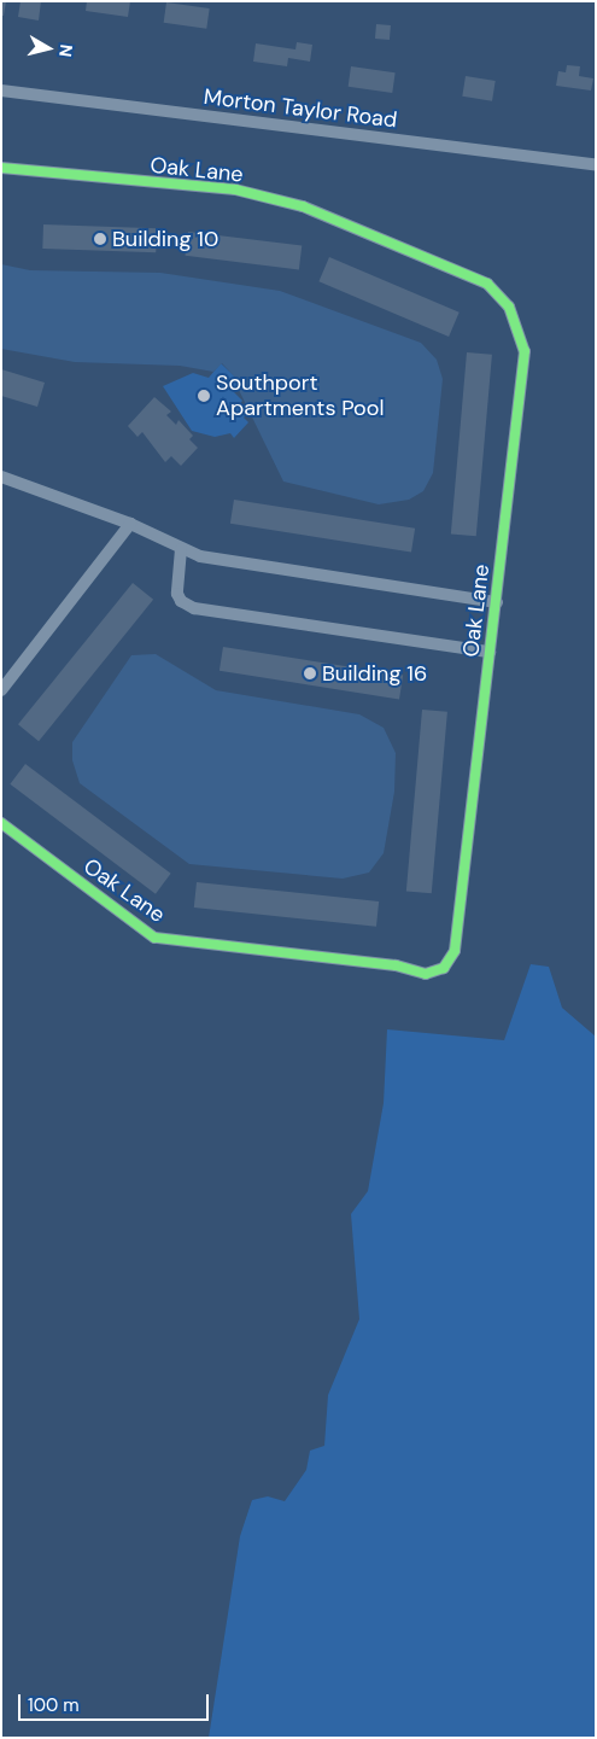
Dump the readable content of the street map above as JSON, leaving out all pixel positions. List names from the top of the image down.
{
  "streets": {
    "street": ["Morton Taylor Road", "Oak Lane"]
  },
  "places": ["Building 10", "Southport Apartments Pool", "Building 16"],
  "scale_bar": "100 m",
  "north": "right"
}
